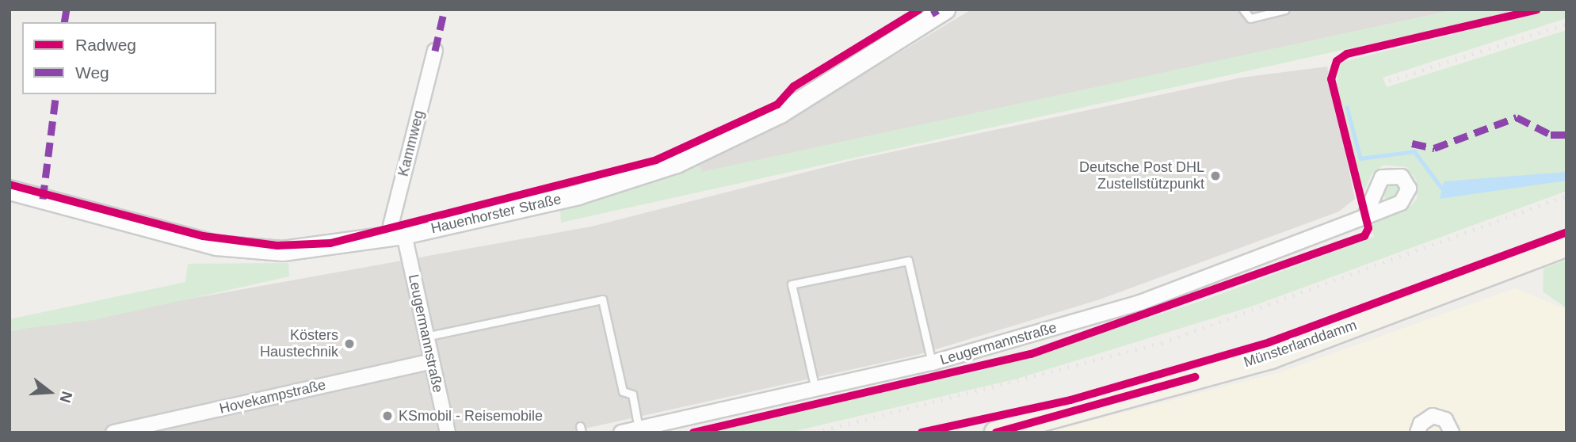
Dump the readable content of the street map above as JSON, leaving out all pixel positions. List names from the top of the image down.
{
  "streets": {
    "main road": ["Münsterlanddamm"],
    "street": [
      "Kammweg",
      "Hauenhorster Straße",
      "Leugermannstraße",
      "Hovekampstraße"
    ]
  },
  "crossings": [
    ["Kammweg", "Hauenhorster Straße"],
    ["Kammweg", "Leugermannstraße"],
    ["Hauenhorster Straße", "Leugermannstraße"],
    ["Leugermannstraße", "Hovekampstraße"]
  ],
  "places": ["Deutsche Post DHL Zustellstützpunkt", "Kösters Haustechnik", "KSmobil - Reisemobile"],
  "legend": ["Radweg", "Weg"],
  "north": "right"
}
